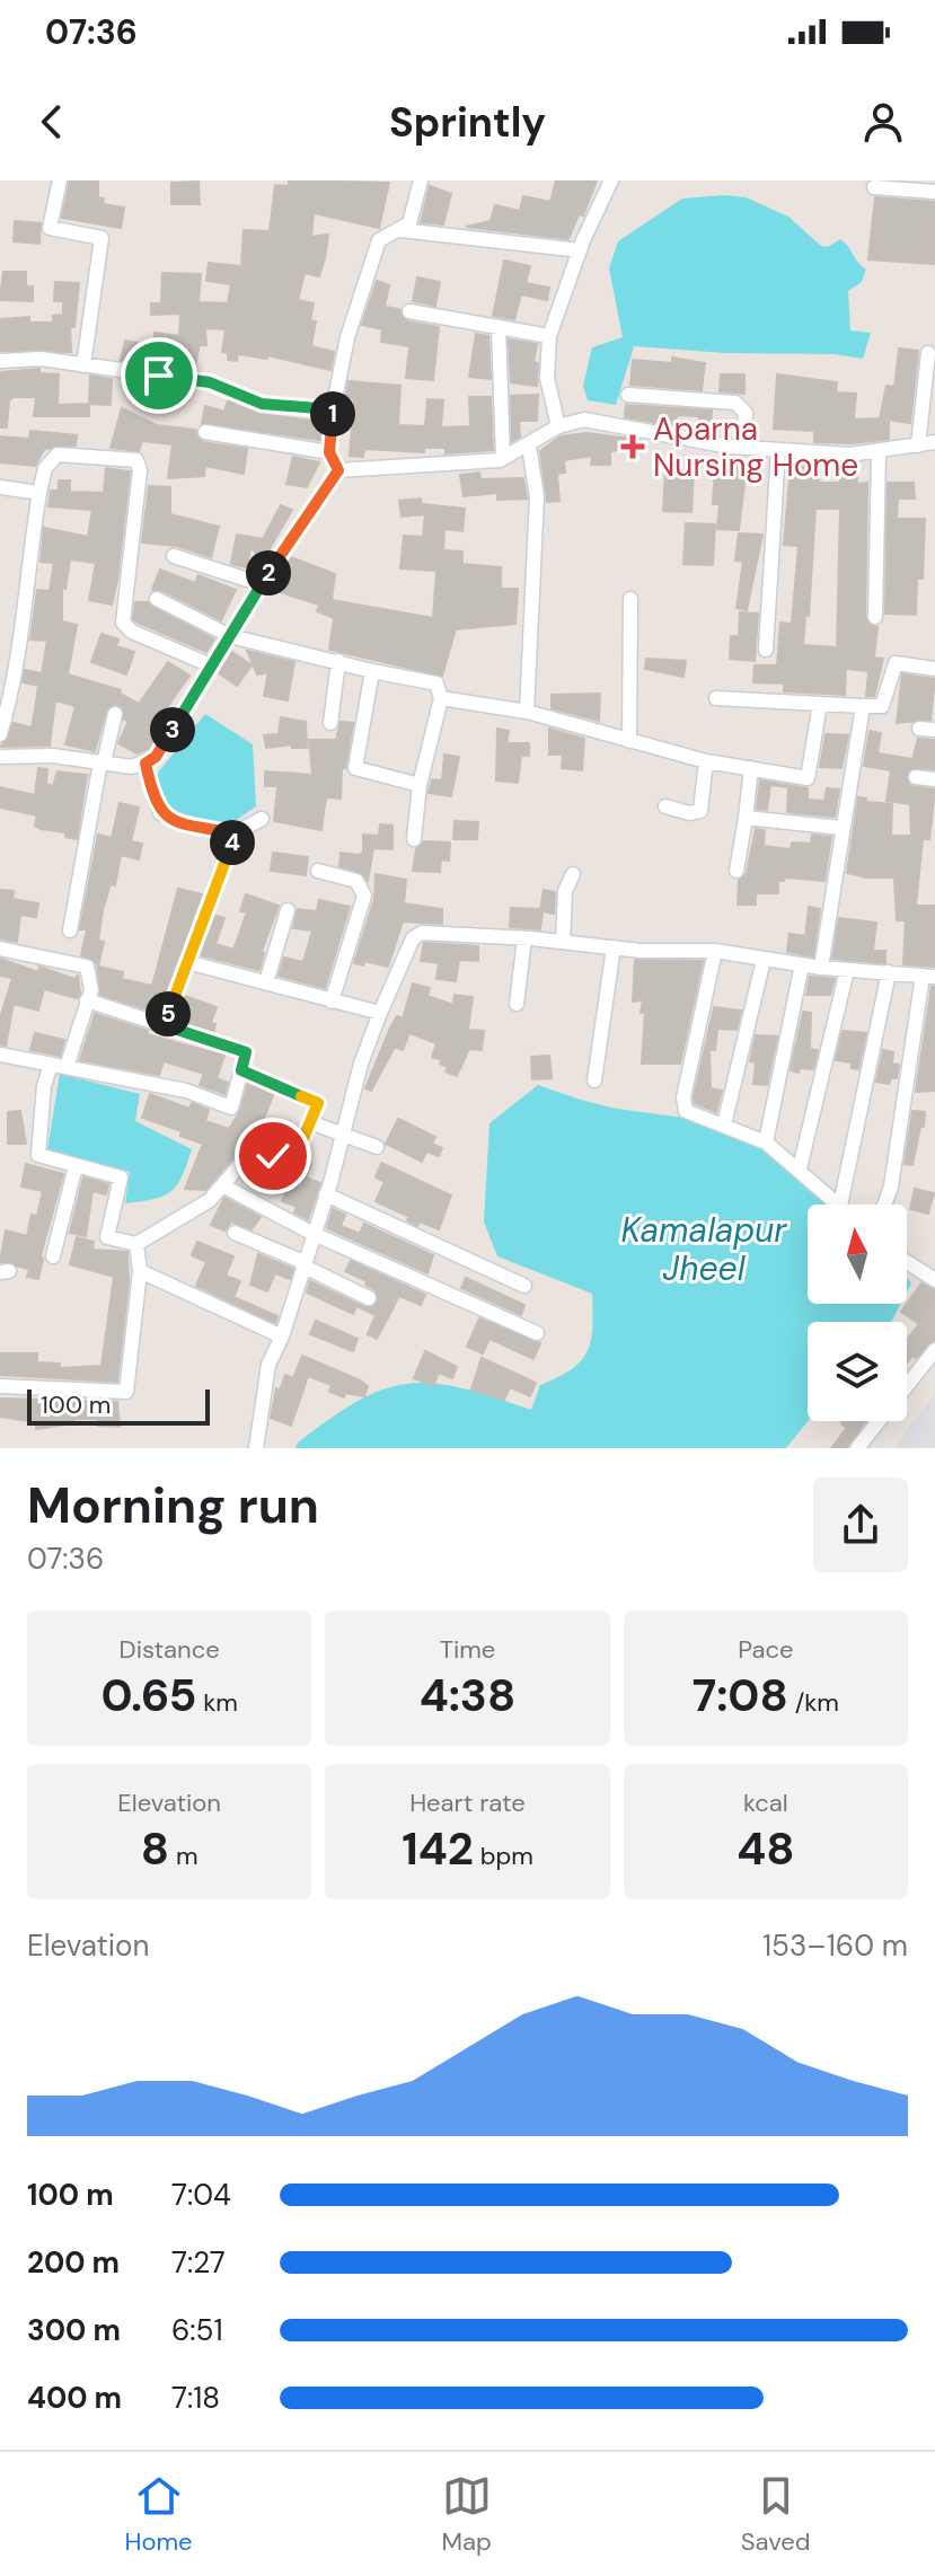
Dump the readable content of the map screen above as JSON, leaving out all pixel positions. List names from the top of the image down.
{
  "water": ["Kamalapur Jheel"],
  "places": {
    "health": ["Aparna Nursing Home"]
  },
  "scale_bar": "100 m",
  "north": "top",
  "page": {
    "status": "07:36",
    "header": "Sprintly",
    "pins": [
      "1",
      "2",
      "3",
      "4",
      "5"
    ],
    "scale": "100 m",
    "heading": ["Morning run", "07:36"],
    "stats": [
      ["Distance", "0.65 km"],
      ["Time", "4:38"],
      ["Pace", "7:08 /km"],
      ["Elevation", "8 m"],
      ["Heart rate", "142 bpm"],
      ["kcal", "48"]
    ],
    "chart": ["Elevation", "153–160 m"],
    "list": [
      {
        "name": "100 m",
        "note": "7:04"
      },
      {
        "name": "200 m",
        "note": "7:27"
      },
      {
        "name": "300 m",
        "note": "6:51"
      },
      {
        "name": "400 m",
        "note": "7:18"
      }
    ],
    "tabs": ["Home", "Map", "Saved"]
  }
}
